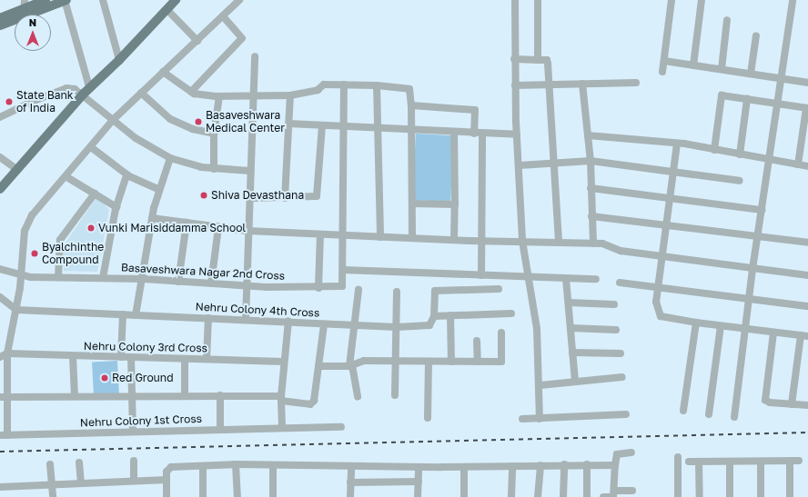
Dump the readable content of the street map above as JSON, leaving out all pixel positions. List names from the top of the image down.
{
  "streets": {
    "street": [
      "Basaveshwara Nagar 2nd Cross",
      "Nehru Colony 4th Cross",
      "Nehru Colony 3rd Cross",
      "Nehru Colony 1st Cross"
    ]
  },
  "places": [
    "State Bank of India",
    "Basaveshwara Medical Center",
    "Shiva Devasthana",
    "Vunki Marisiddamma School",
    "Byalchinthe Compound",
    "Red Ground"
  ],
  "north": "top"
}
